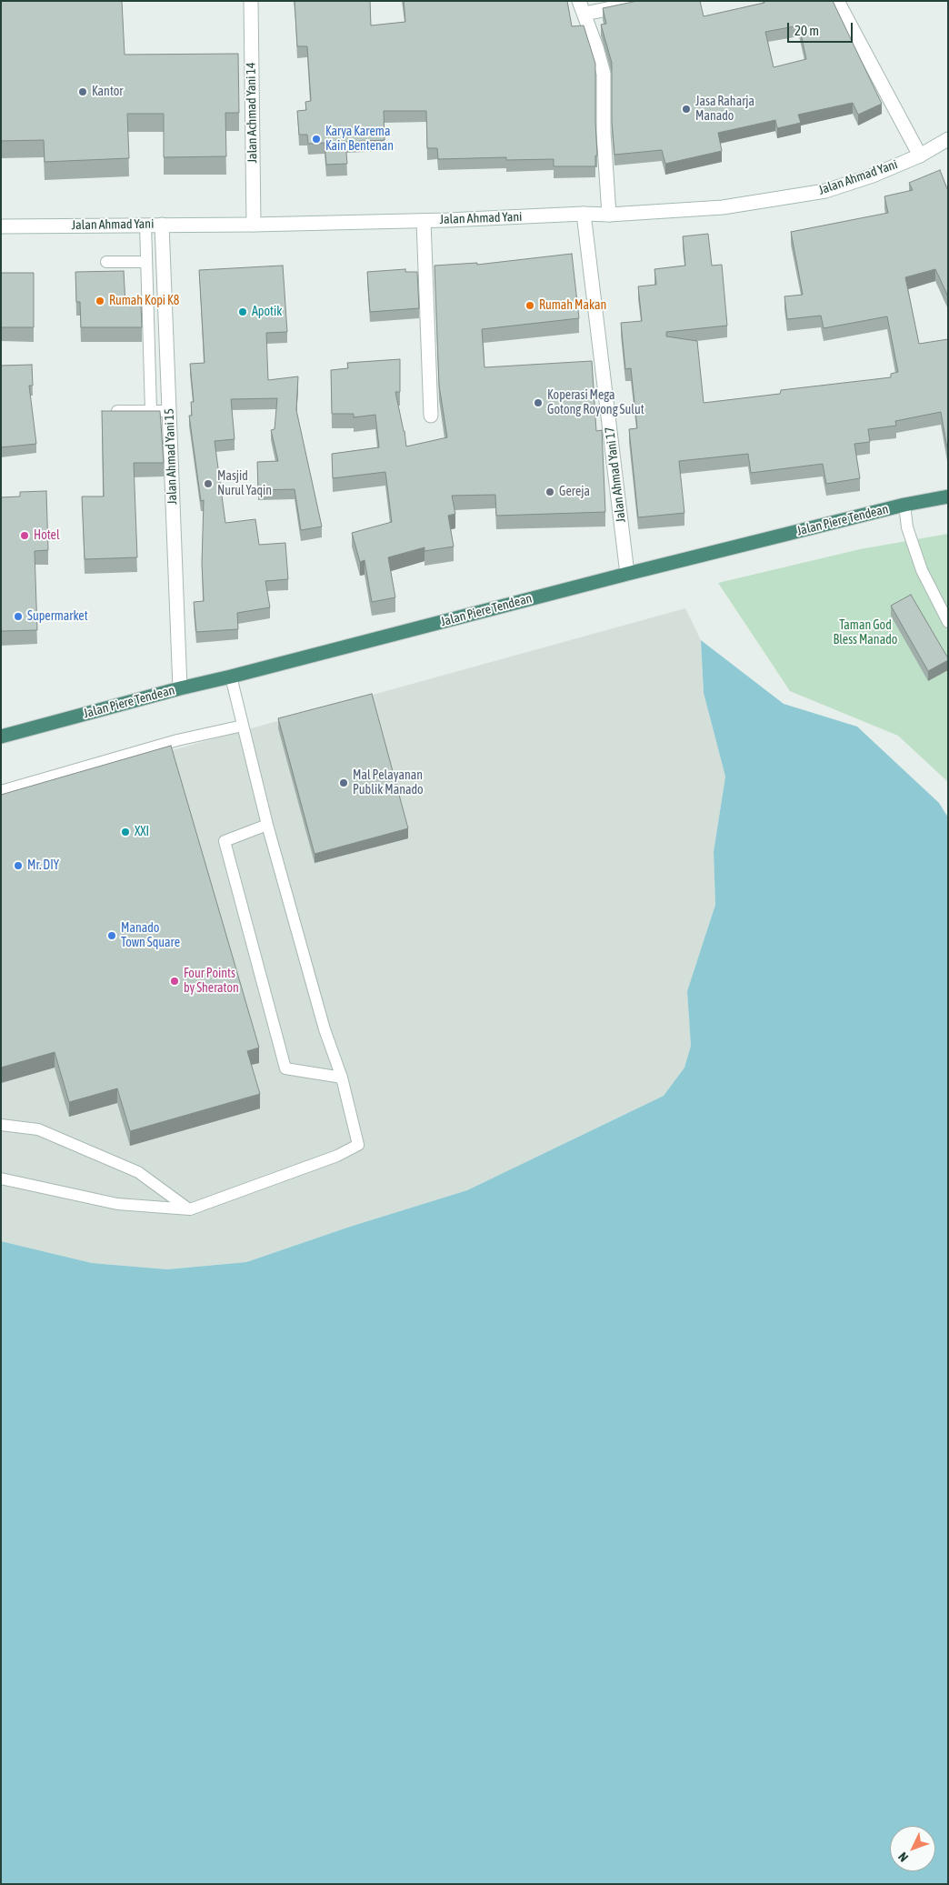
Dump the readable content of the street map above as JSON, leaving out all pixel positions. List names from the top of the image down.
{
  "streets": {
    "highway": ["Jalan Piere Tendean"],
    "street": [
      "Jalan Achmad Yani 14",
      "Jalan Ahmad Yani",
      "Jalan Ahmad Yani 15",
      "Jalan Ahmad Yani 17"
    ]
  },
  "crossings": [
    ["Jalan Achmad Yani 14", "Jalan Ahmad Yani"],
    ["Jalan Ahmad Yani", "Jalan Ahmad Yani 15"],
    ["Jalan Ahmad Yani", "Jalan Ahmad Yani 17"],
    ["Jalan Ahmad Yani 15", "Jalan Piere Tendean"],
    ["Jalan Ahmad Yani 17", "Jalan Piere Tendean"]
  ],
  "parks": ["Taman God Bless Manado"],
  "places": [
    "Kantor",
    "Jasa Raharja Manado",
    "Karya Karema Kain Bentenan",
    "Rumah Kopi K8",
    "Rumah Makan",
    "Apotik",
    "Koperasi Mega Gotong Royong Sulut",
    "Masjid Nurul Yaqin",
    "Gereja",
    "Hotel",
    "Supermarket",
    "Mal Pelayanan Publik Manado",
    "XXI",
    "Mr. DIY",
    "Manado Town Square",
    "Four Points by Sheraton"
  ],
  "scale_bar": "20 m",
  "north": "bottom left"
}
